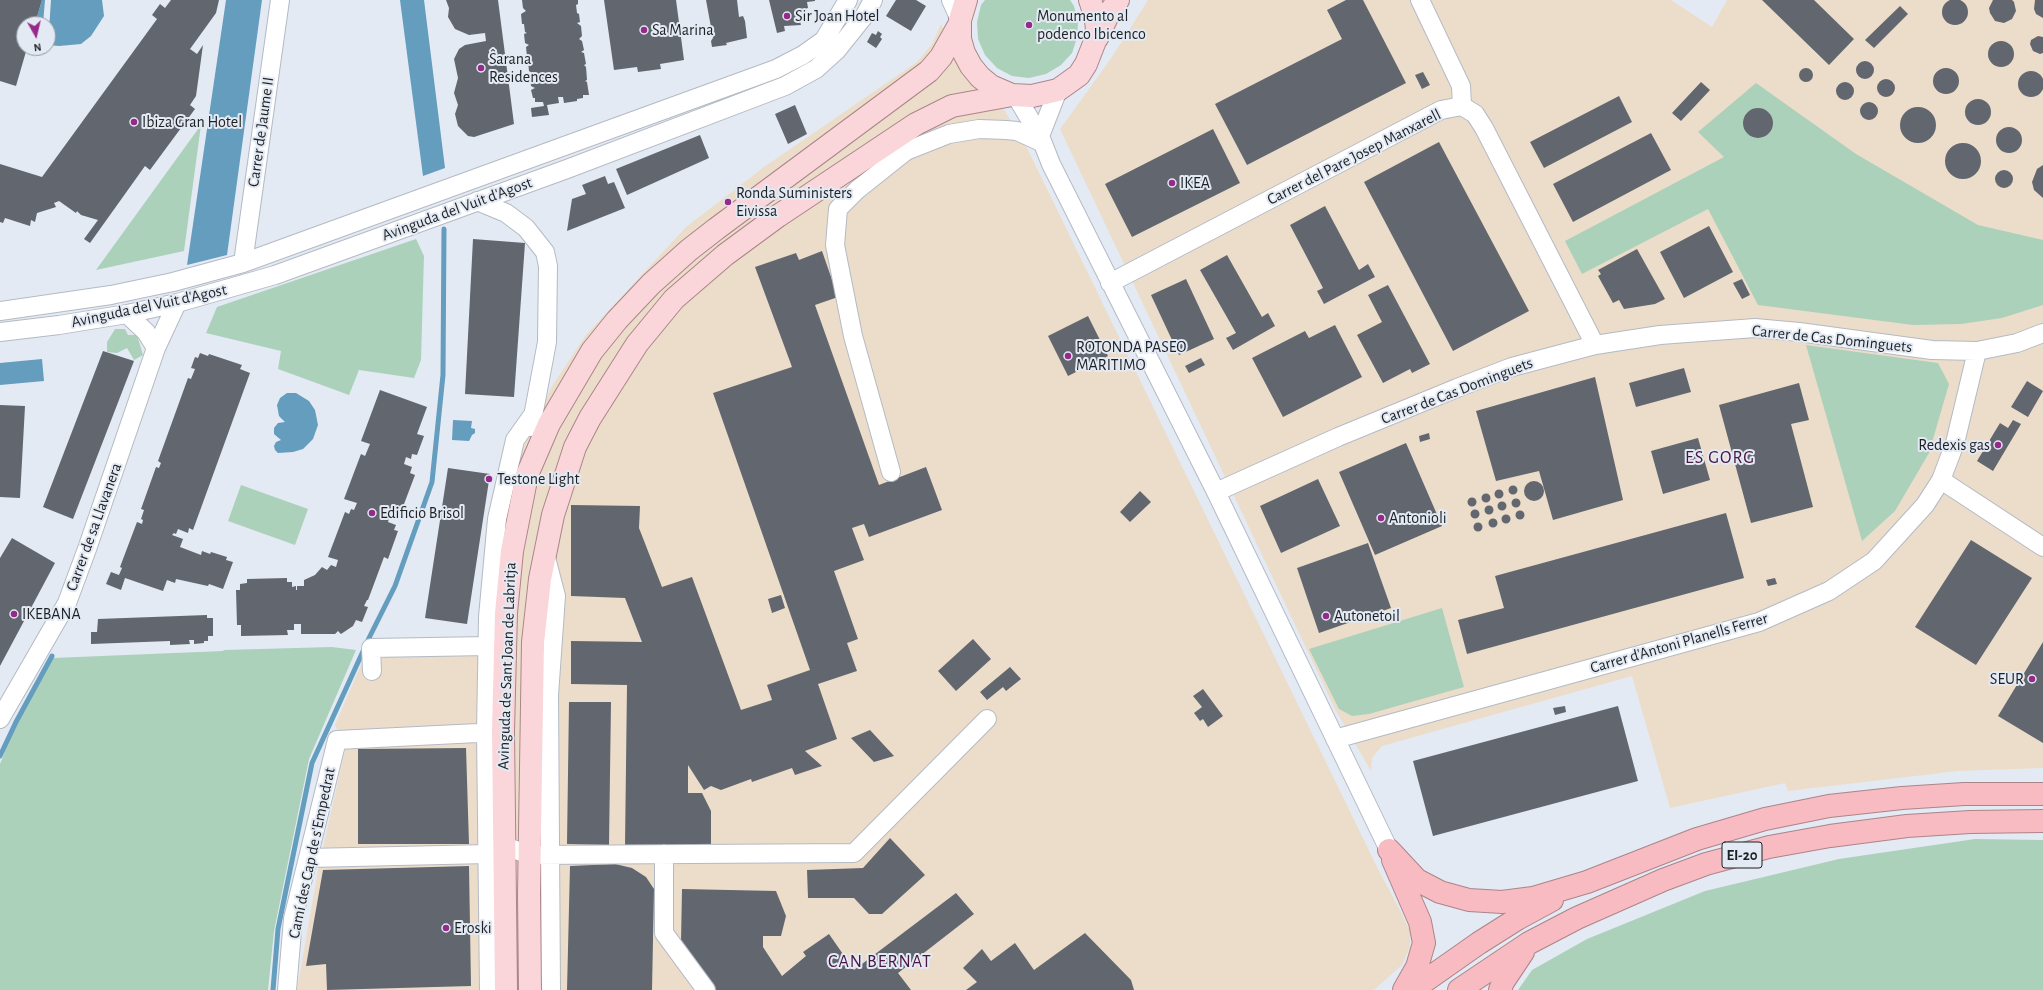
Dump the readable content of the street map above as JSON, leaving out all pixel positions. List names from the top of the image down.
{
  "streets": {
    "highway": ["EI-20"],
    "main road": ["Avinguda de Sant Joan de Labritja"],
    "street": [
      "Carrer de Jaume II",
      "Carrer del Pare Josep Manxarell",
      "Avinguda del Vuit d'Agost",
      "Carrer de Cas Dominguets",
      "Carrer de sa Llavanera",
      "Carrer d'Antoni Planells Ferrer",
      "Camí des Cap de s'Empedrat"
    ]
  },
  "crossings": [
    ["Carrer de Jaume II", "Avinguda del Vuit d'Agost"],
    ["Carrer del Pare Josep Manxarell", "Carrer de Cas Dominguets"],
    ["Avinguda del Vuit d'Agost", "Carrer de sa Llavanera"],
    ["Carrer de Cas Dominguets", "Carrer d'Antoni Planells Ferrer"],
    ["Avinguda de Sant Joan de Labritja", "Camí des Cap de s'Empedrat"]
  ],
  "districts": ["ES GORG", "CAN BERNAT"],
  "places": [
    "Sir Joan Hotel",
    "Monumento al podenco Ibicenco",
    "Sa Marina",
    "Ŝarana Residences",
    "Ibiza Gran Hotel",
    "IKEA",
    "Ronda Suministers Eivissa",
    "ROTONDA PASEO MARITIMO",
    "Redexis gas",
    "Testone Light",
    "Edificio Brisol",
    "Antonioli",
    "IKEBANA",
    "Autonetoil",
    "SEUR",
    "Eroski"
  ],
  "north": "bottom"
}
